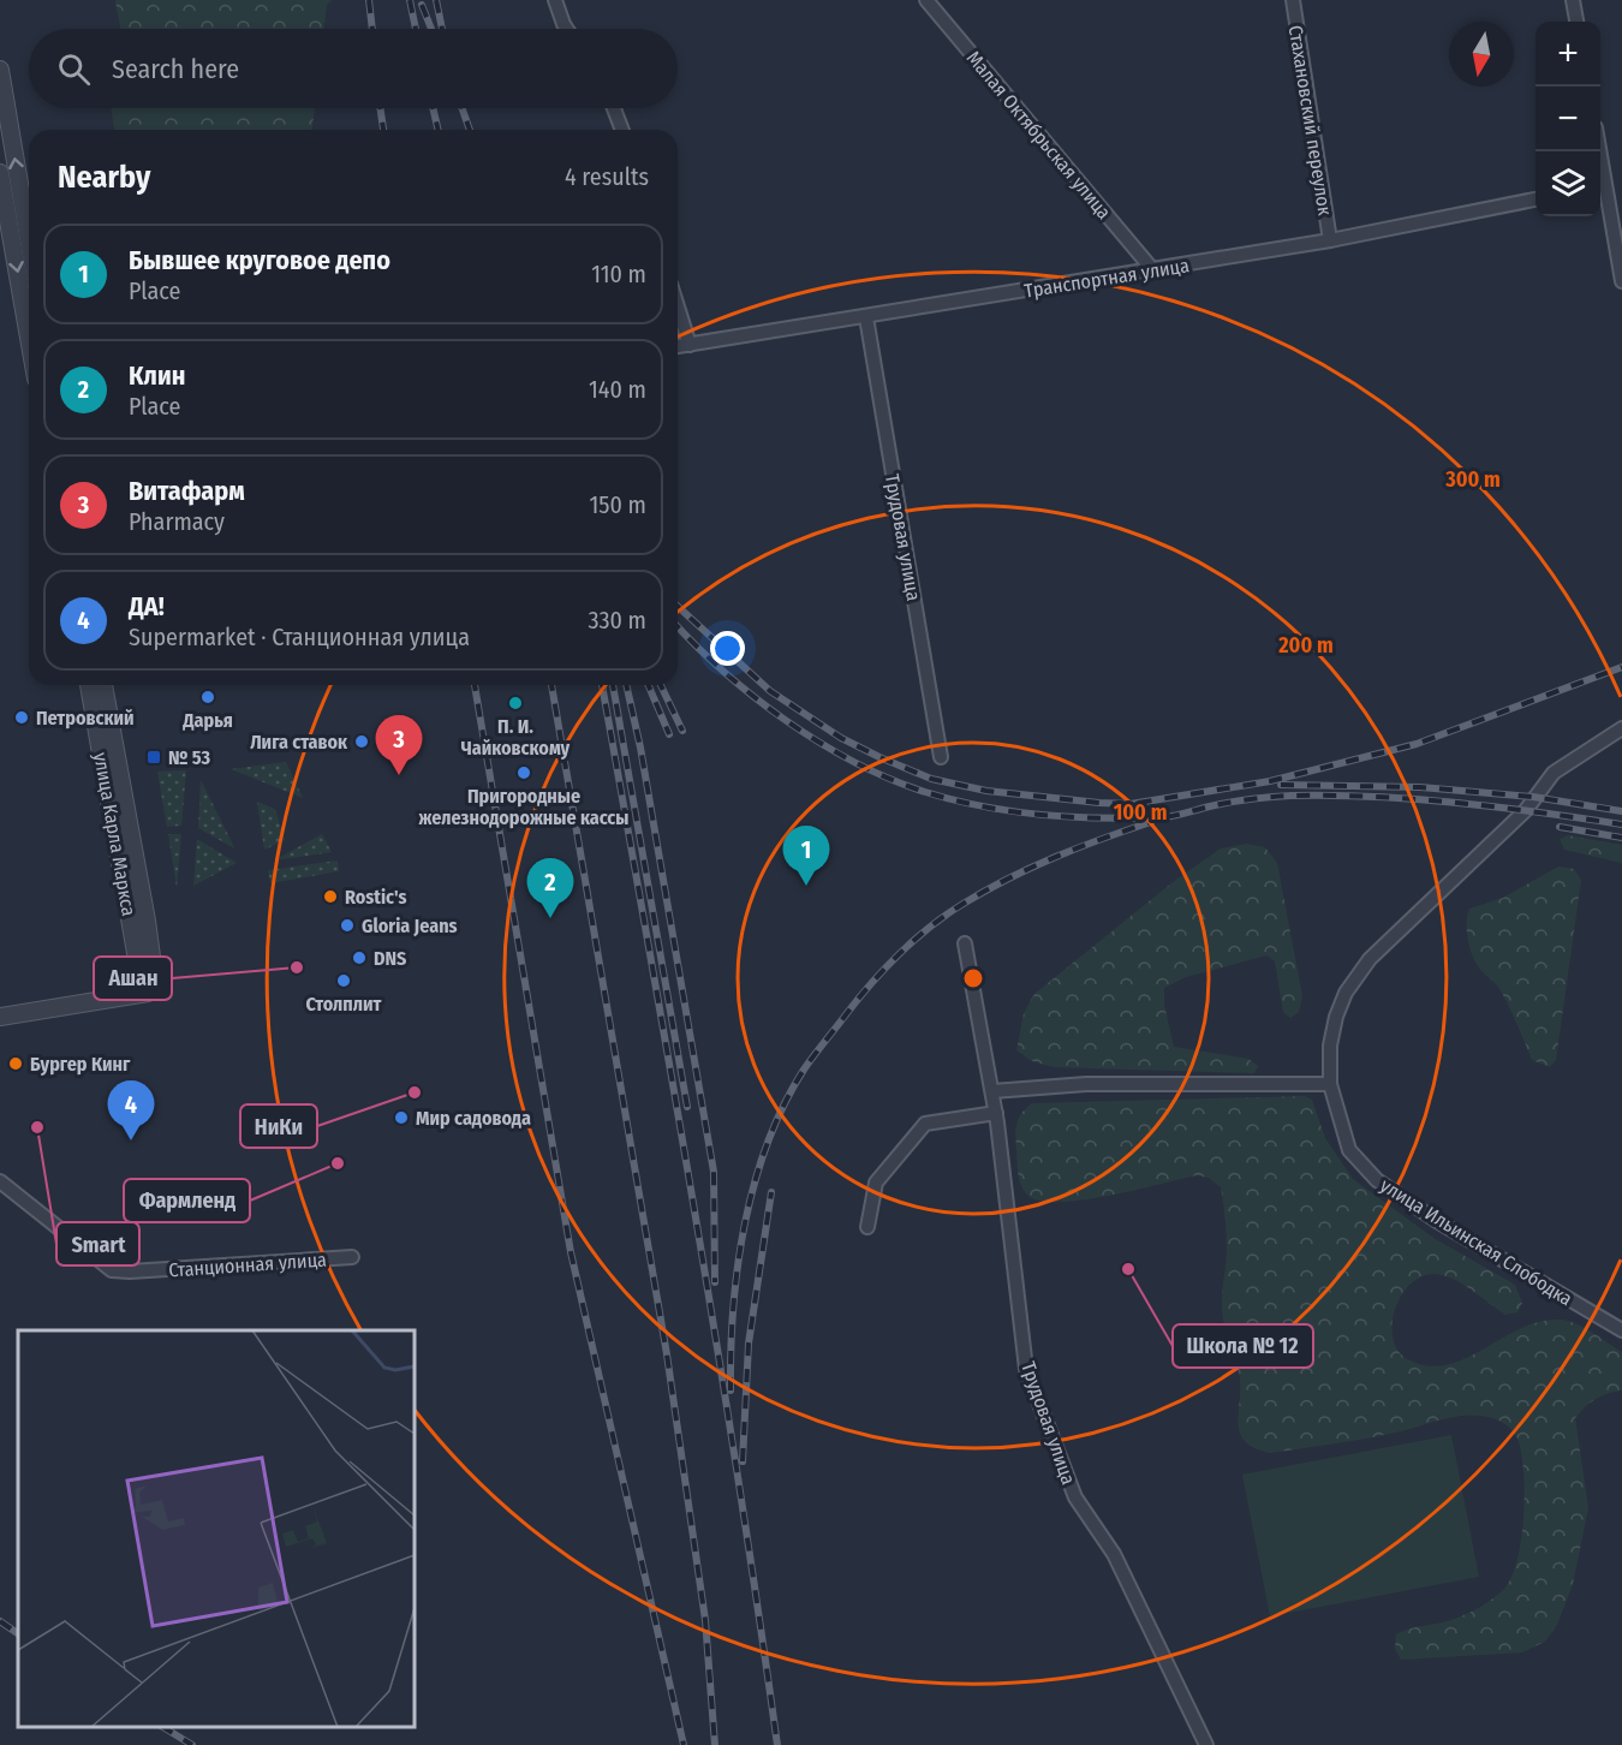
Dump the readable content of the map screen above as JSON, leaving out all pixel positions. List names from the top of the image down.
{
  "streets": {
    "street": [
      "Стахановский переулок",
      "Малая Октябрьская улица",
      "Транспортная улица",
      "Трудовая улица",
      "улица Карла Маркса",
      "улица Ильинская Слободка",
      "Станционная улица"
    ]
  },
  "crossings": [
    ["Стахановский переулок", "Транспортная улица"],
    ["Малая Октябрьская улица", "Транспортная улица"],
    ["Транспортная улица", "Трудовая улица"]
  ],
  "places": {
    "other": [
      "Дарья",
      "П. И. Чайковскому",
      "Петровский",
      "Лига ставок",
      "Пригородные железнодорожные кассы",
      "Rostic's",
      "Gloria Jeans",
      "DNS",
      "Ашан",
      "Столплит",
      "Бургер Кинг",
      "НиКи",
      "Мир садовода",
      "Smart",
      "Фармленд",
      "Школа № 12"
    ],
    "transit": ["№ 53"]
  },
  "north": "bottom",
  "page": {
    "map_buttons": ["+", "−"],
    "search": "Search here",
    "heading": ["Nearby", "4 results"],
    "list": [
      {
        "mark": "1",
        "name": "Бывшее круговое депо",
        "note": "Place",
        "value": "110 m"
      },
      {
        "mark": "2",
        "name": "Клин",
        "note": "Place",
        "value": "140 m"
      },
      {
        "mark": "3",
        "name": "Витафарм",
        "note": "Pharmacy",
        "value": "150 m"
      },
      {
        "mark": "4",
        "name": "ДА!",
        "note": "Supermarket · Станционная улица",
        "value": "330 m"
      }
    ],
    "pins": [
      "3",
      "1",
      "2",
      "4"
    ]
  },
  "rings": ["300 m", "200 m", "100 m"]
}
